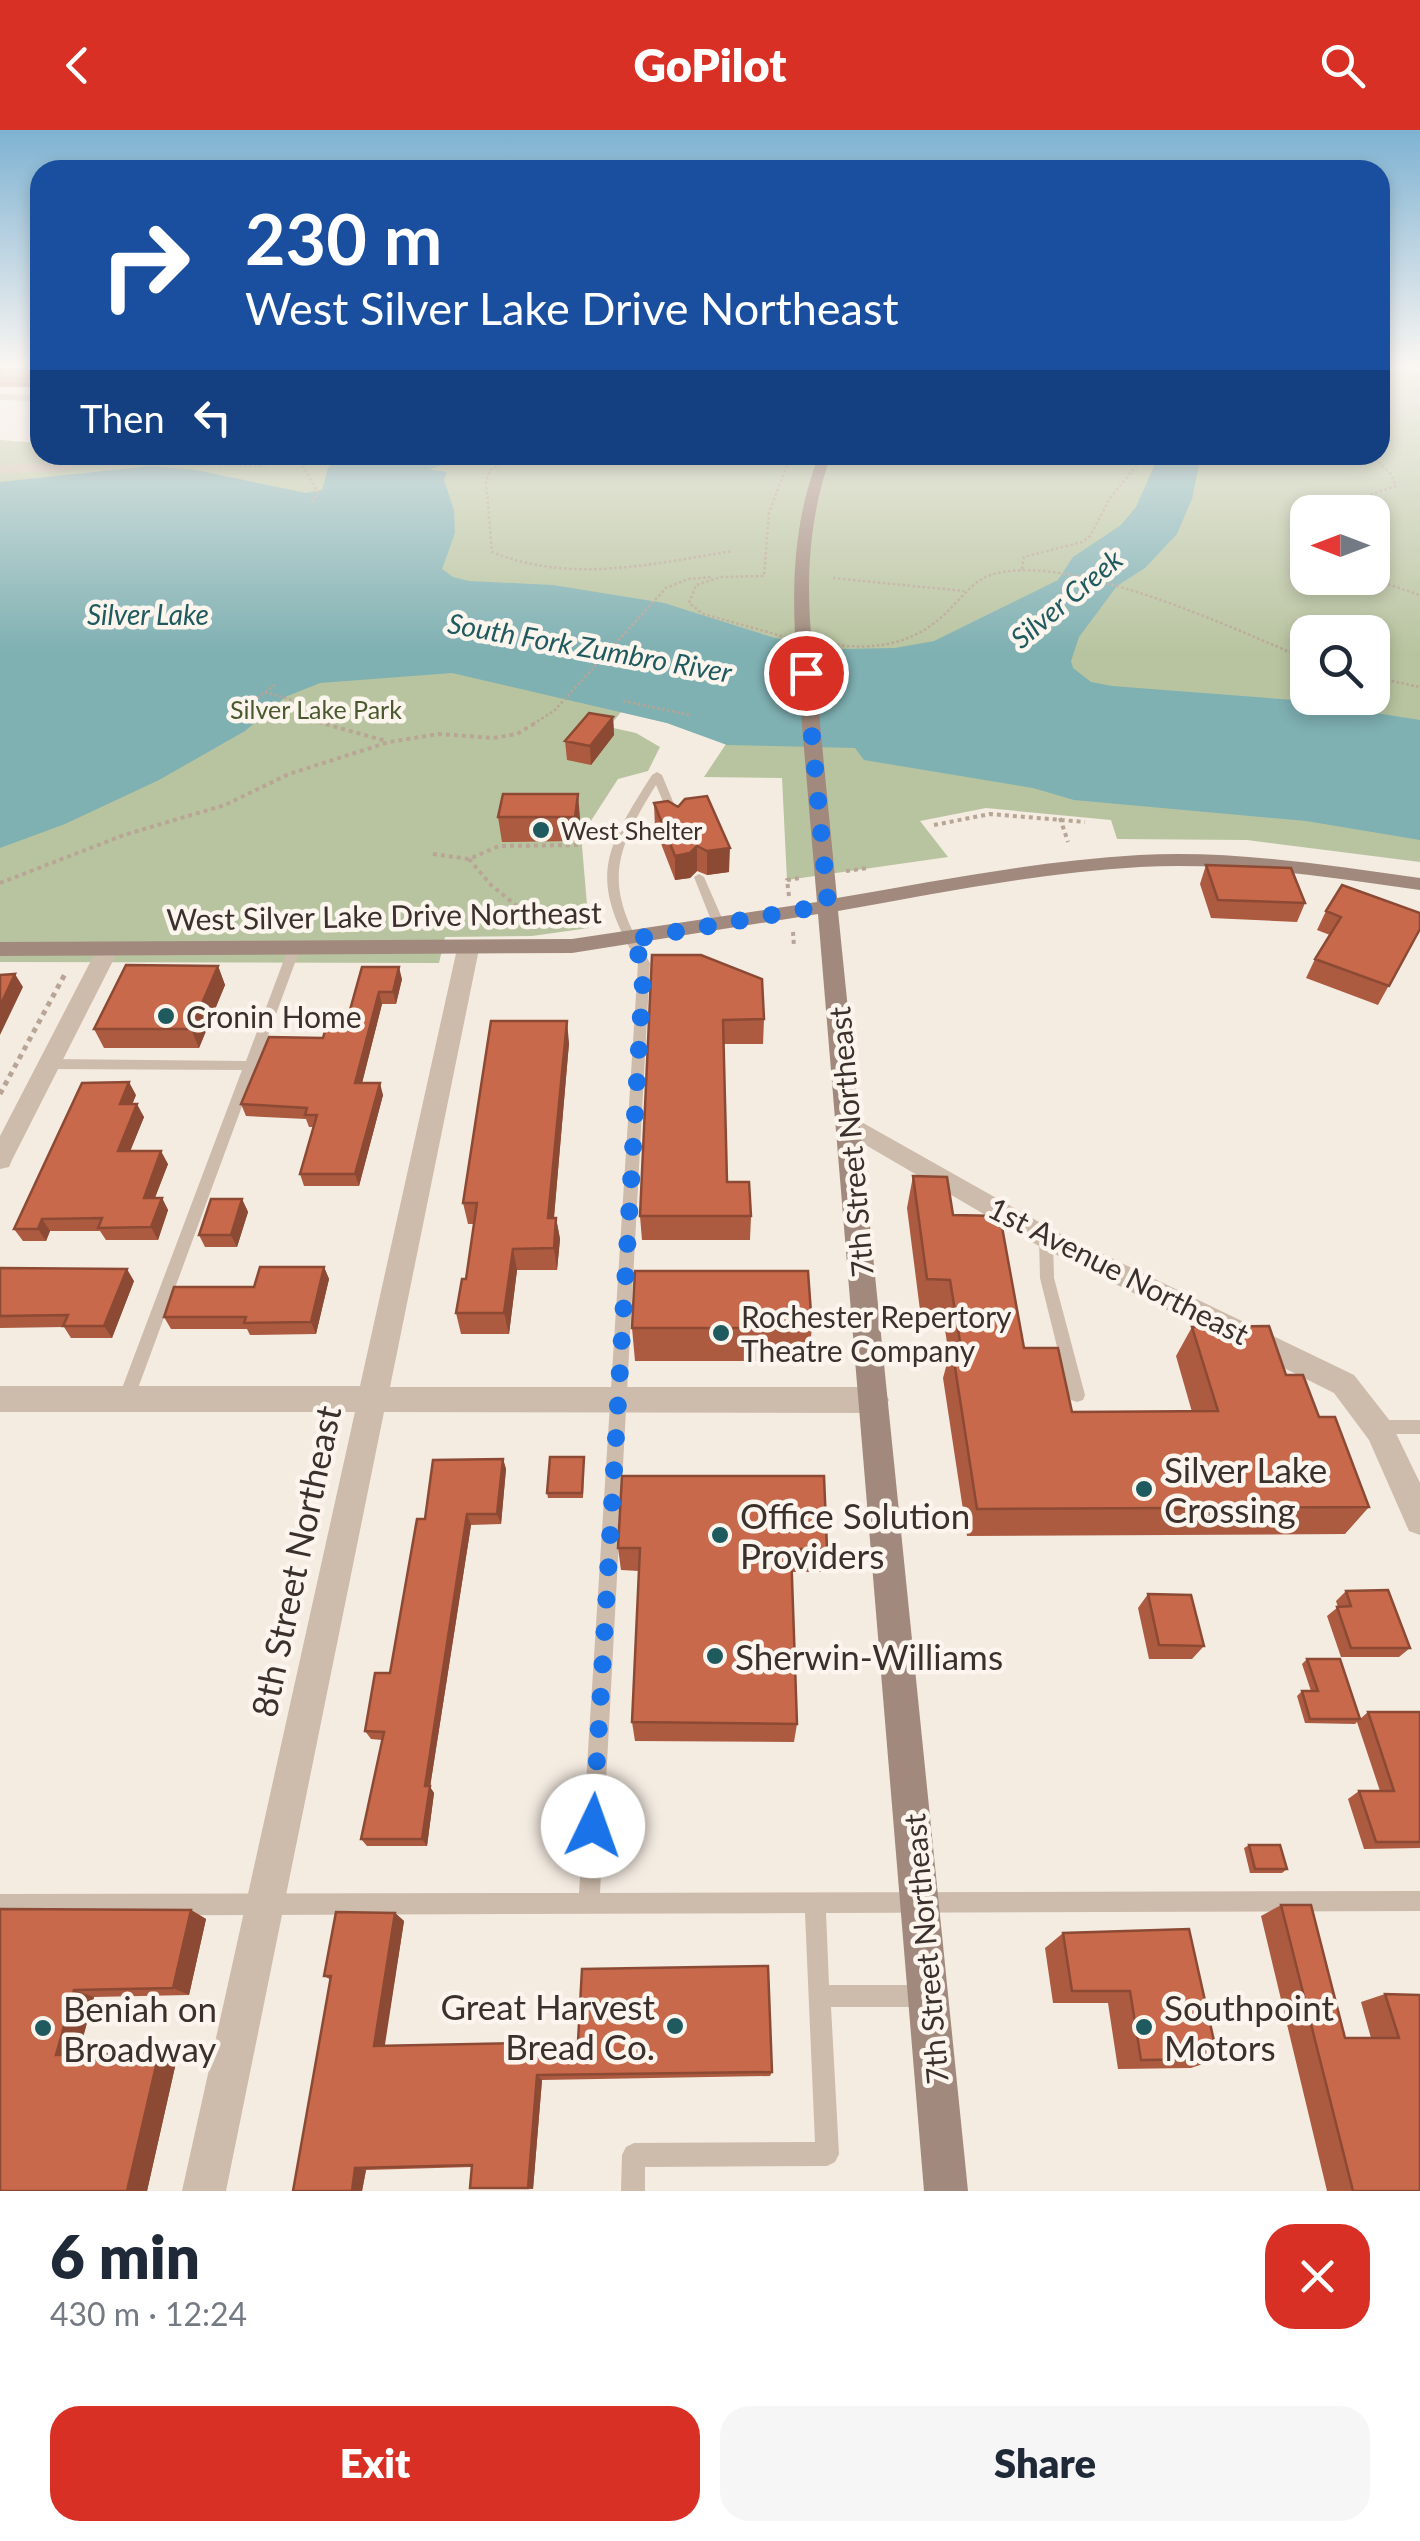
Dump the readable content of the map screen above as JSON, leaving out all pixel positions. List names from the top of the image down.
{
  "streets": {
    "main road": ["West Silver Lake Drive Northeast", "7th Street Northeast"],
    "street": ["1st Avenue Northeast", "8th Street Northeast"]
  },
  "crossings": [
    ["West Silver Lake Drive Northeast", "7th Street Northeast"],
    ["West Silver Lake Drive Northeast", "8th Street Northeast"],
    ["7th Street Northeast", "1st Avenue Northeast"]
  ],
  "water": ["Silver Creek", "Silver Lake", "South Fork Zumbro River"],
  "parks": ["Silver Lake Park"],
  "places": [
    "West Shelter",
    "Cronin Home",
    "Rochester Repertory Theatre Company",
    "Silver Lake Crossing",
    "Office Solution Providers",
    "Sherwin-Williams",
    "Great Harvest Bread Co.",
    "Southpoint Motors",
    "Beniah on Broadway"
  ],
  "north": "left",
  "page": {
    "header": "GoPilot",
    "turn": ["230 m", "West Silver Lake Drive Northeast"],
    "then": "Then",
    "heading": ["6 min", "430 m · 12:24"],
    "buttons": ["Exit", "Share"]
  }
}
